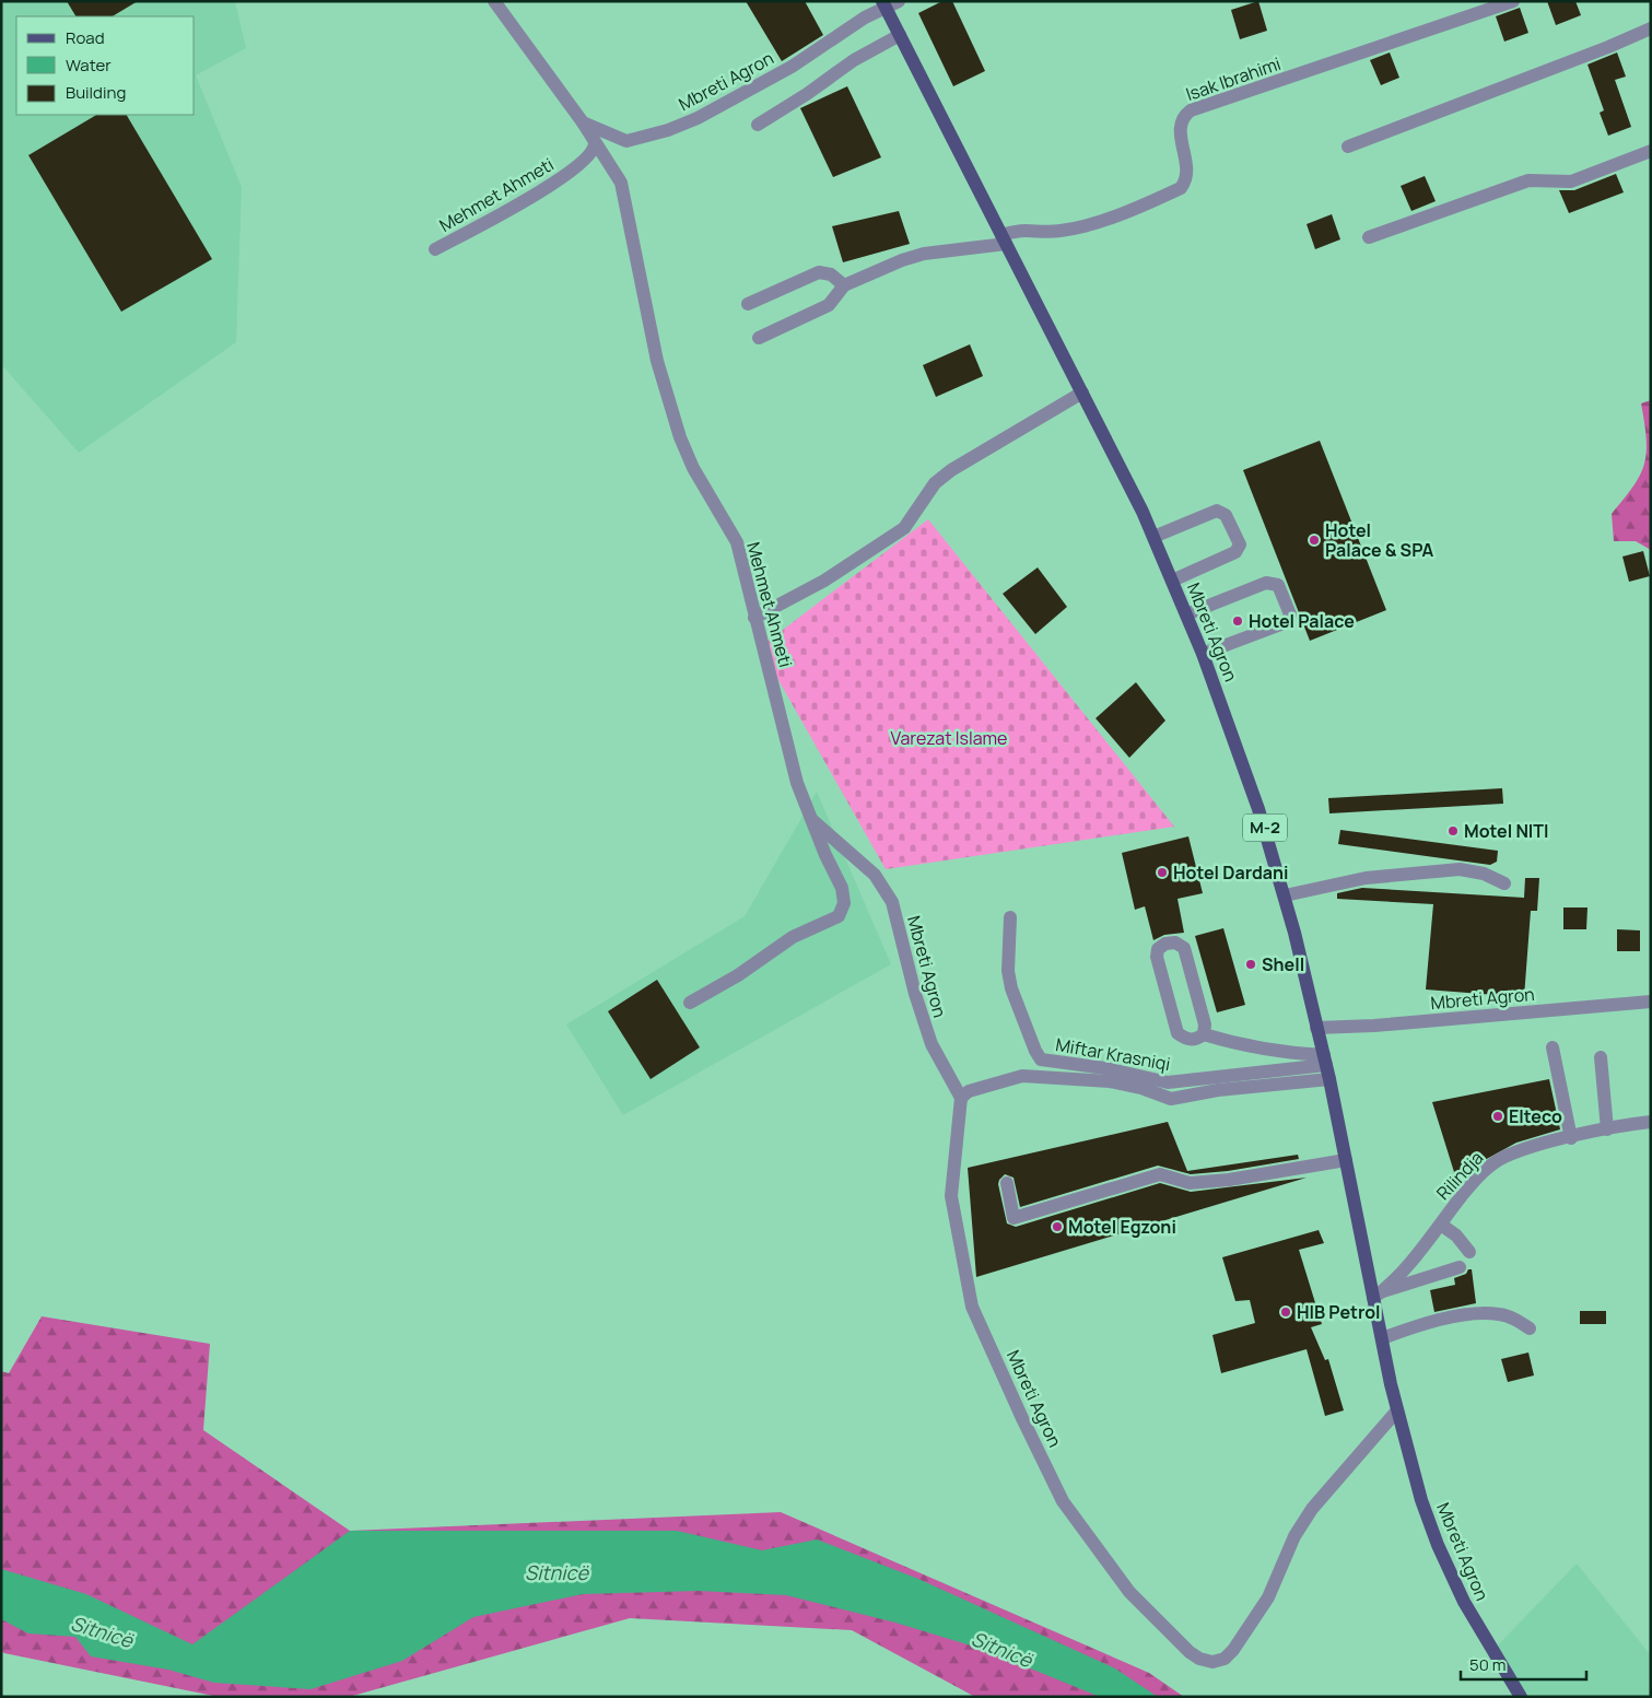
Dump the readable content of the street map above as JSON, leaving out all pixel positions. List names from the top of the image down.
{
  "streets": {
    "main road": ["Mbreti Agron", "M-2"],
    "street": [
      "Isak Ibrahimi",
      "Mehmet Ahmeti",
      "Miftar Krasniqi",
      "Rilindja"
    ]
  },
  "crossings": [
    ["Isak Ibrahimi", "Mbreti Agron"],
    ["Mbreti Agron", "Mehmet Ahmeti"],
    ["Mbreti Agron", "Miftar Krasniqi"],
    ["Mbreti Agron", "Rilindja"]
  ],
  "water": ["Sitnicë"],
  "parks": ["Varezat Islame"],
  "places": [
    "Hotel Palace & SPA",
    "Hotel Palace",
    "Motel NITI",
    "Hotel Dardani",
    "Shell",
    "Elteco",
    "Motel Egzoni",
    "HIB Petrol"
  ],
  "legend": ["Road", "Water", "Building"],
  "scale_bar": "50 m"
}
